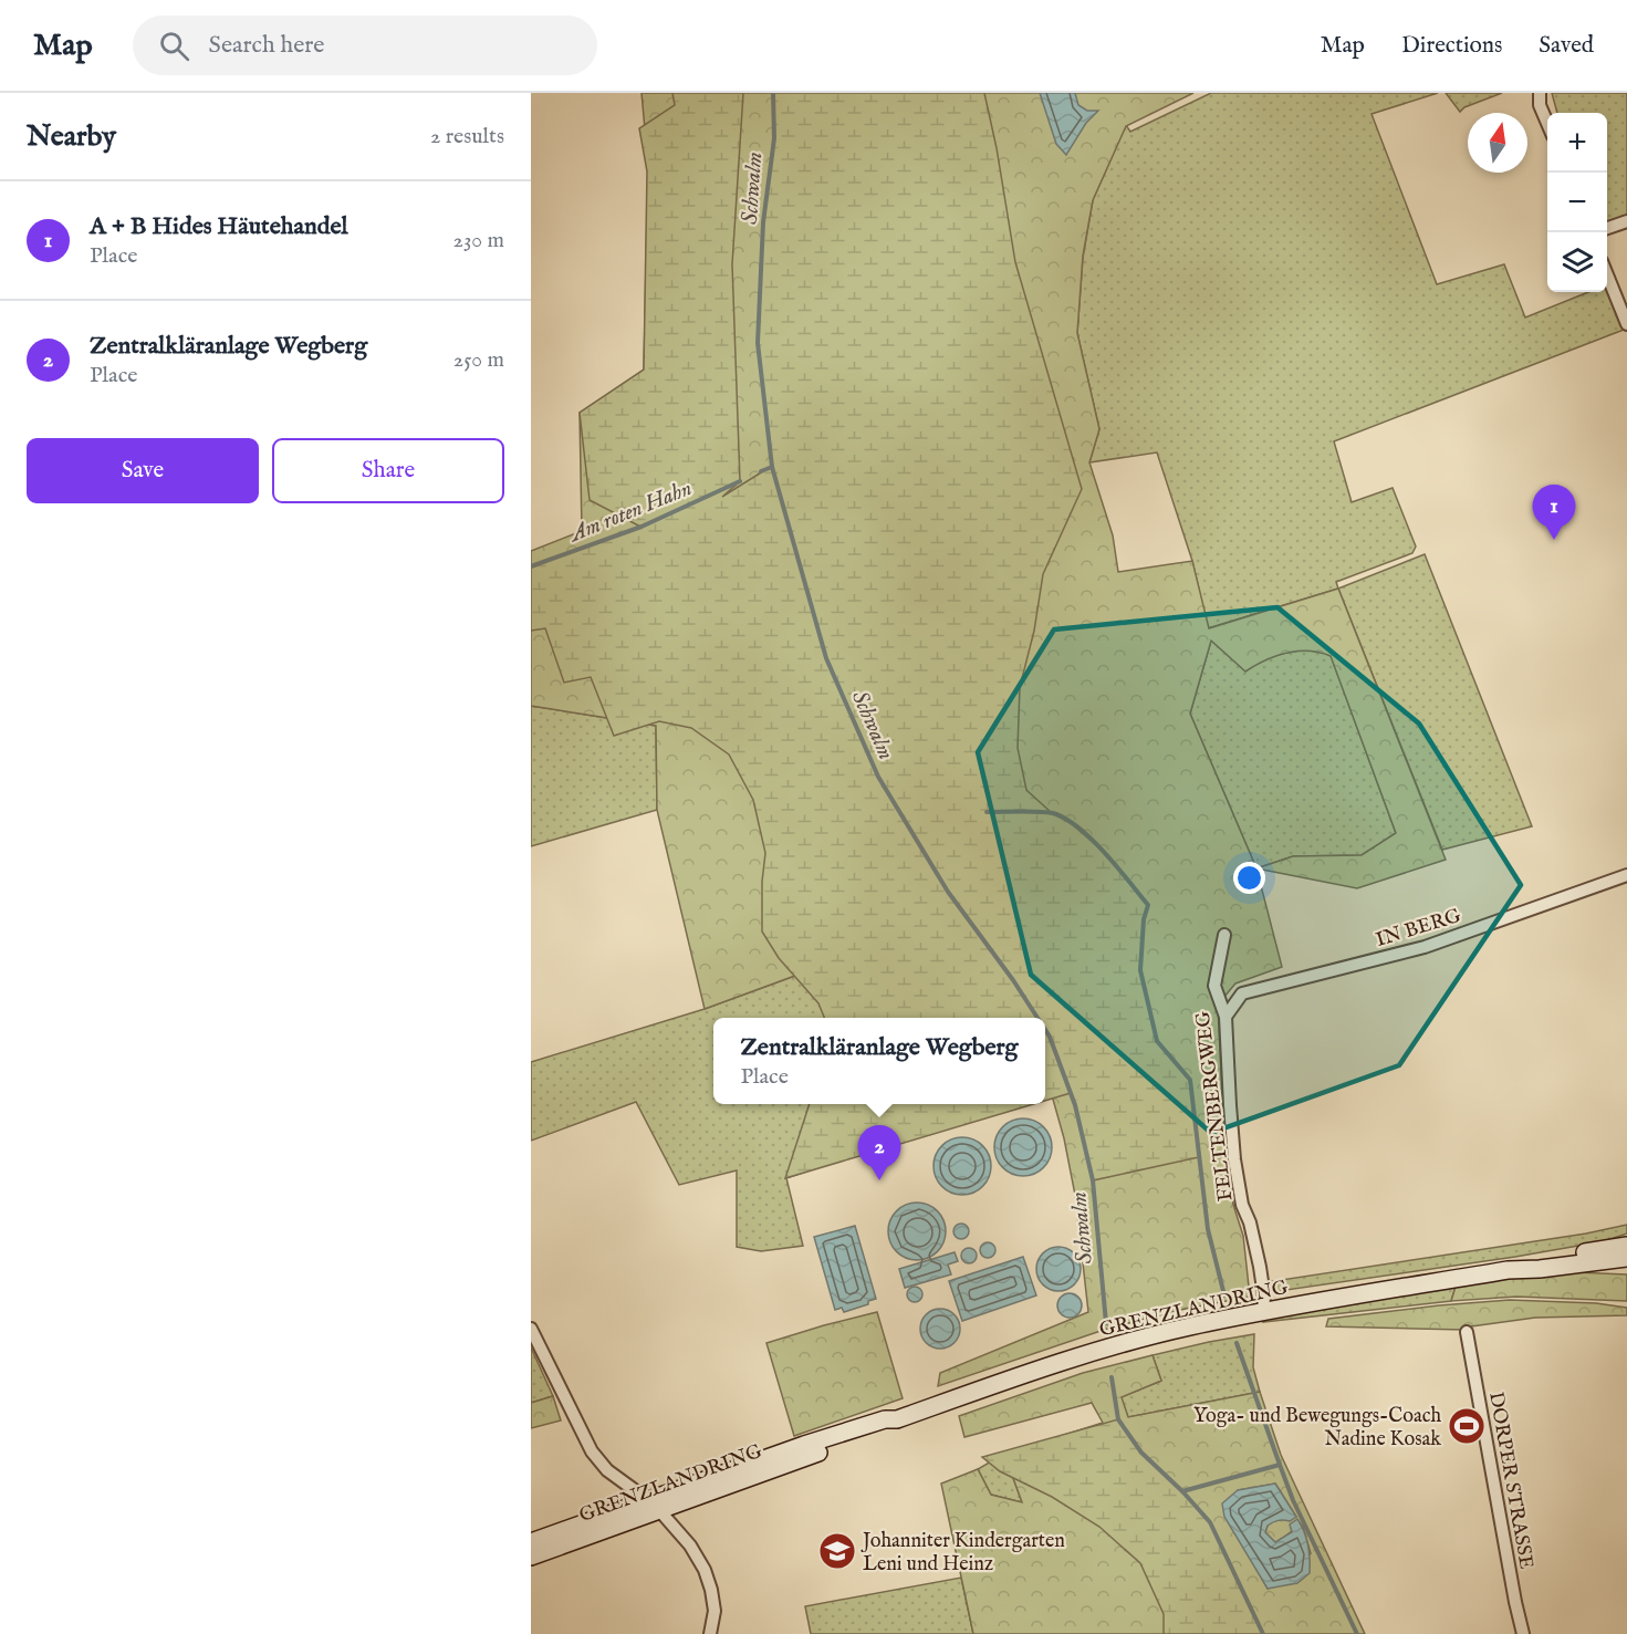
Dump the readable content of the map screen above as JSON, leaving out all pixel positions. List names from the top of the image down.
{
  "streets": {
    "main road": ["GRENZLANDRING"],
    "street": ["IN BERG", "FELTENBERGWEG", "DORPER STRASSE"]
  },
  "crossings": [
    ["IN BERG", "FELTENBERGWEG"],
    ["FELTENBERGWEG", "GRENZLANDRING"]
  ],
  "water": ["Schwalm", "Am roten Hahn"],
  "places": {
    "sports": ["Yoga- und Bewegungs-Coach Nadine Kosak"],
    "school or university": ["Johanniter Kindergarten Leni und Heinz"]
  },
  "north": "top",
  "page": {
    "header": "Map",
    "search": "Search here",
    "nav": ["Map", "Directions", "Saved"],
    "heading": ["Nearby", "2 results"],
    "map_buttons": ["+", "−"],
    "list": [
      {
        "mark": "1",
        "name": "A + B Hides Häutehandel",
        "note": "Place",
        "value": "230 m"
      },
      {
        "mark": "2",
        "name": "Zentralkläranlage Wegberg",
        "note": "Place",
        "value": "250 m"
      }
    ],
    "buttons": ["Save", "Share"],
    "pins": ["1", "2"],
    "popup": ["Zentralkläranlage Wegberg", "Place"]
  }
}
